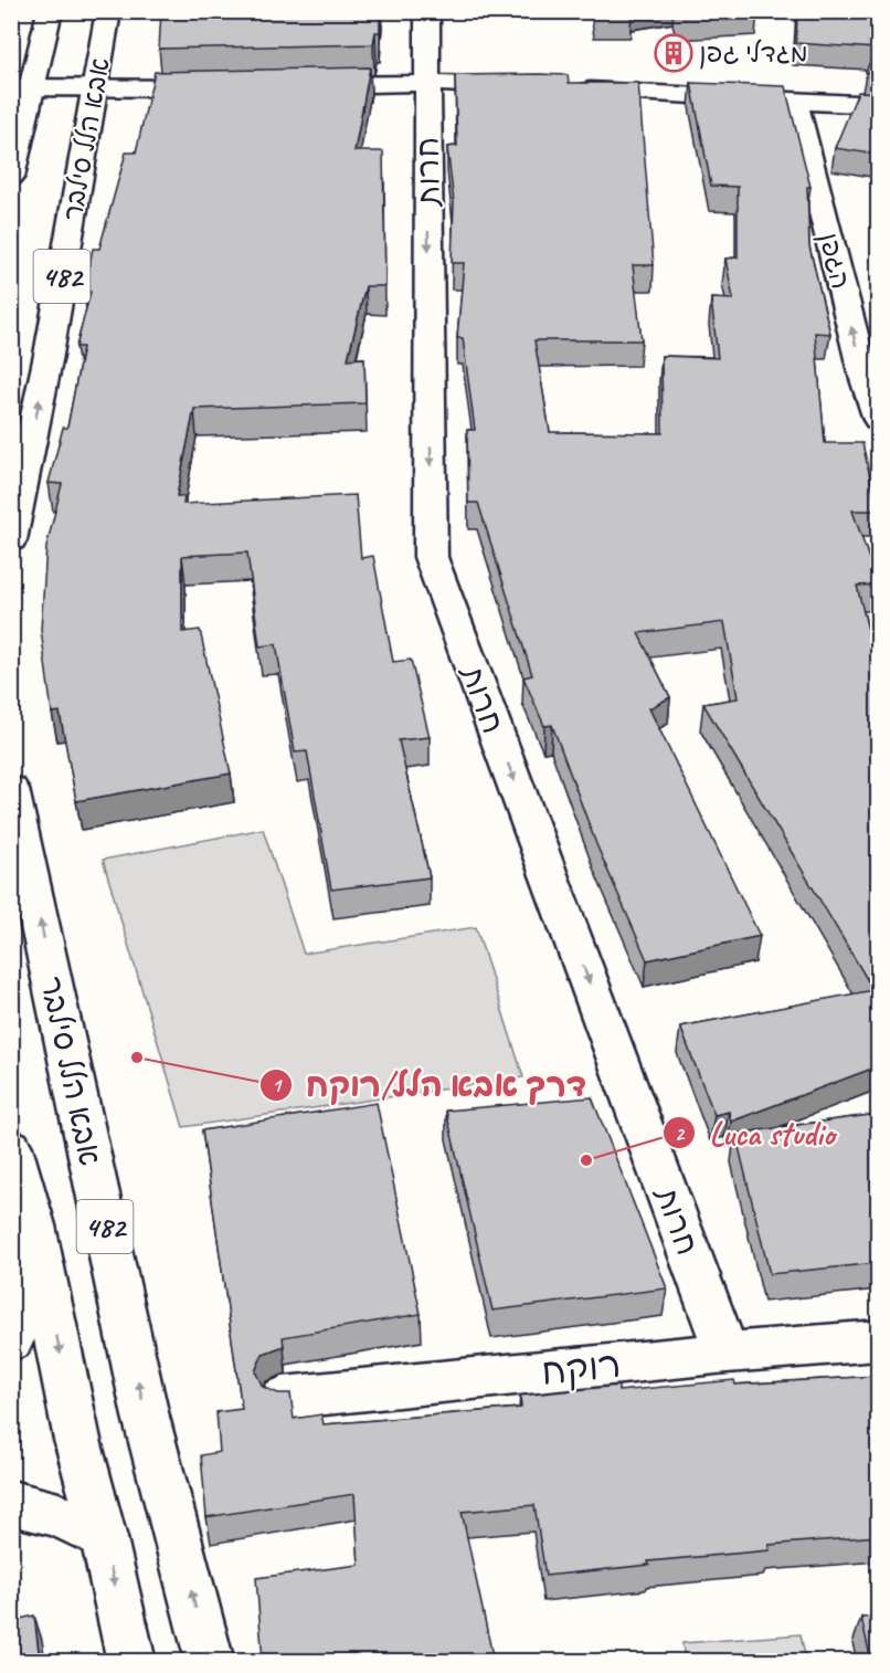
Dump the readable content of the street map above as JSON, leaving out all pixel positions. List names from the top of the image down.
{
  "streets": {
    "street": [
      "אבא הלל סילבר",
      "חרות",
      "הגפן",
      "482",
      "רוקח"
    ]
  },
  "crossings": [
    ["חרות", "רוקח"]
  ],
  "one_way": ["חרות", "הגפן"],
  "places": {
    "building": ["מגדלי גפן"],
    "other": ["דרך אבא הלל/רוקח", "Luca studio"]
  }
}
